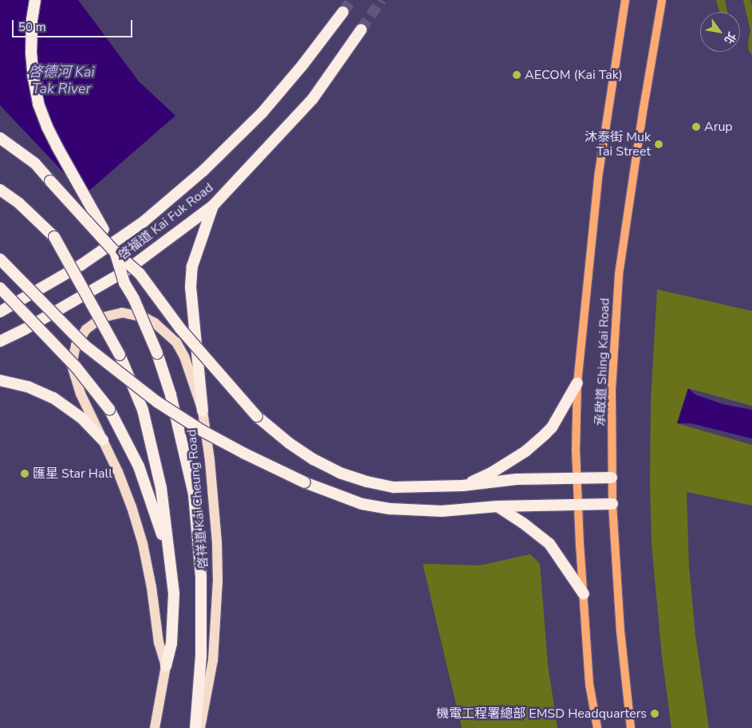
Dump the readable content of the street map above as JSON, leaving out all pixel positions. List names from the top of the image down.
{
  "streets": {
    "highway": ["啓福道 Kai Fuk Road"],
    "main road": ["承啟道 Shing Kai Road", "啓祥道 Kai Cheung Road"]
  },
  "water": ["啓德河 Kai Tak River"],
  "places": [
    "AECOM (Kai Tak)",
    "Arup",
    "沐泰街 Muk Tai Street",
    "匯星 Star Hall",
    "機電工程署總部 EMSD Headquarters"
  ],
  "scale_bar": "50 m",
  "north": "bottom right"
}
